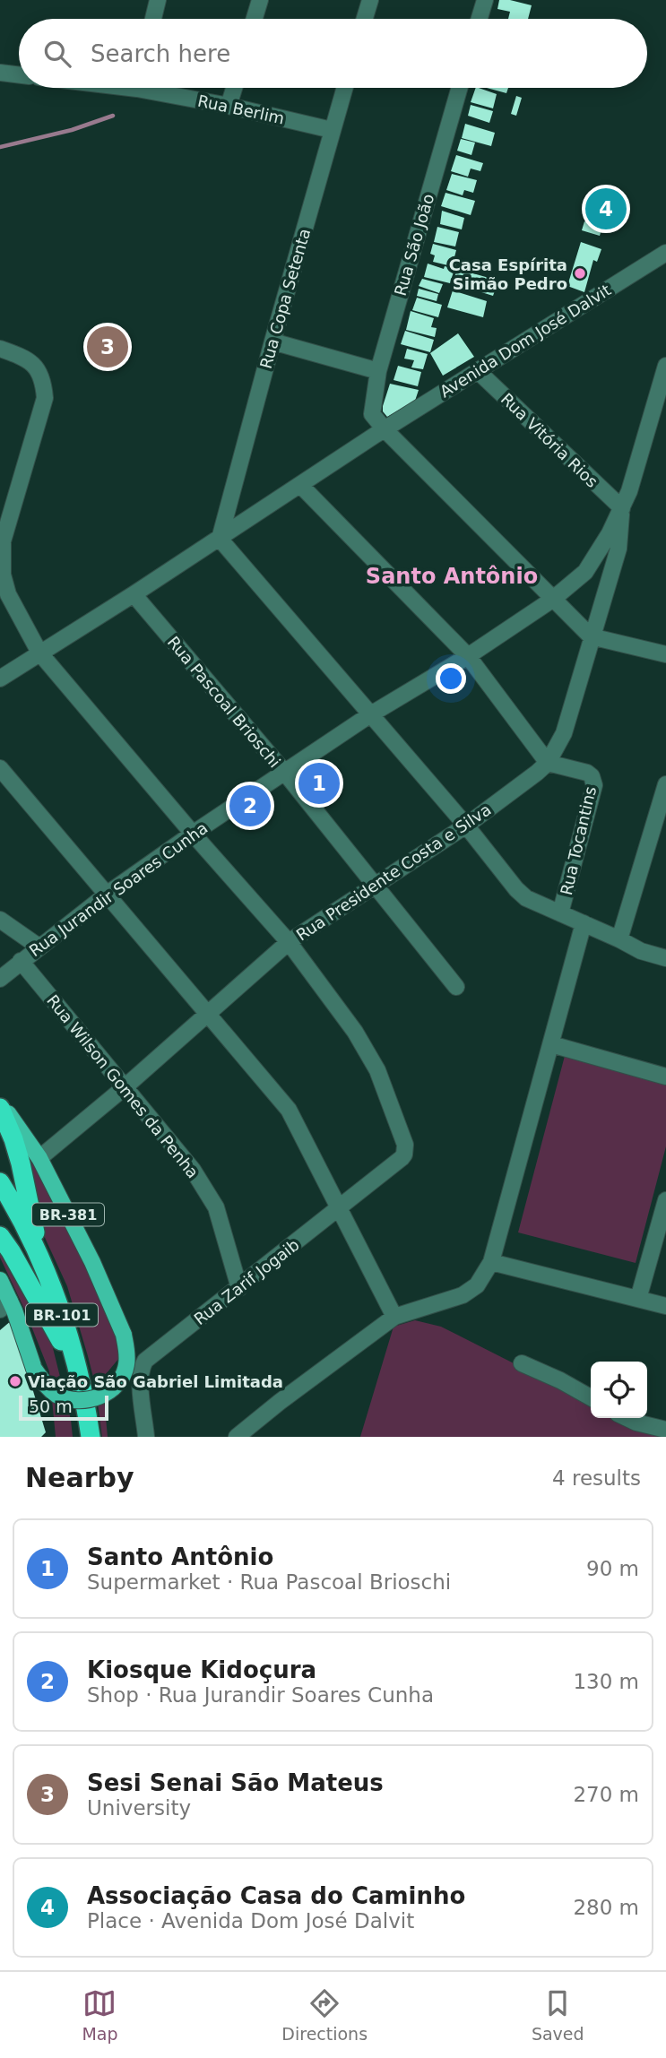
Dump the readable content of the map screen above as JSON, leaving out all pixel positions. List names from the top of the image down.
{
  "streets": {
    "highway": ["BR-101"],
    "main road": ["BR-381"],
    "street": [
      "Rua Berlim",
      "Rua São João",
      "Rua Copa Setenta",
      "Avenida Dom José Dalvit",
      "Rua Vitória Rios",
      "Rua Pascoal Brioschi",
      "Rua Tocantins",
      "Rua Presidente Costa e Silva",
      "Rua Jurandir Soares Cunha",
      "Rua Wilson Gomes da Penha",
      "Rua Zarif Jogaib"
    ]
  },
  "crossings": [
    ["Rua Berlim", "Rua Copa Setenta"],
    ["Rua São João", "Avenida Dom José Dalvit"],
    ["Rua Copa Setenta", "Avenida Dom José Dalvit"],
    ["Avenida Dom José Dalvit", "Rua Vitória Rios"],
    ["Avenida Dom José Dalvit", "Rua Pascoal Brioschi"],
    ["Rua Vitória Rios", "Rua Presidente Costa e Silva"],
    ["Rua Vitória Rios", "Rua Jurandir Soares Cunha"],
    ["Rua Pascoal Brioschi", "Rua Presidente Costa e Silva"],
    ["Rua Pascoal Brioschi", "Rua Jurandir Soares Cunha"],
    ["Rua Tocantins", "Rua Presidente Costa e Silva"],
    ["Rua Presidente Costa e Silva", "Rua Jurandir Soares Cunha"],
    ["Rua Presidente Costa e Silva", "Rua Wilson Gomes da Penha"],
    ["Rua Presidente Costa e Silva", "BR-381"],
    ["Rua Presidente Costa e Silva", "Rua Zarif Jogaib"],
    ["Rua Jurandir Soares Cunha", "Rua Wilson Gomes da Penha"],
    ["Rua Wilson Gomes da Penha", "Rua Zarif Jogaib"]
  ],
  "districts": ["Santo Antônio"],
  "places": ["Casa Espírita Simão Pedro", "Viação São Gabriel Limitada"],
  "scale_bar": "50 m",
  "page": {
    "search": "Search here",
    "pins": [
      "4",
      "3",
      "1",
      "2"
    ],
    "scale": "50 m",
    "heading": ["Nearby", "4 results"],
    "list": [
      {
        "mark": "1",
        "name": "Santo Antônio",
        "note": "Supermarket · Rua Pascoal Brioschi",
        "value": "90 m"
      },
      {
        "mark": "2",
        "name": "Kiosque Kidoçura",
        "note": "Shop · Rua Jurandir Soares Cunha",
        "value": "130 m"
      },
      {
        "mark": "3",
        "name": "Sesi Senai São Mateus",
        "note": "University",
        "value": "270 m"
      },
      {
        "mark": "4",
        "name": "Associação Casa do Caminho",
        "note": "Place · Avenida Dom José Dalvit",
        "value": "280 m"
      }
    ],
    "nav": ["Map", "Directions", "Saved"]
  }
}
